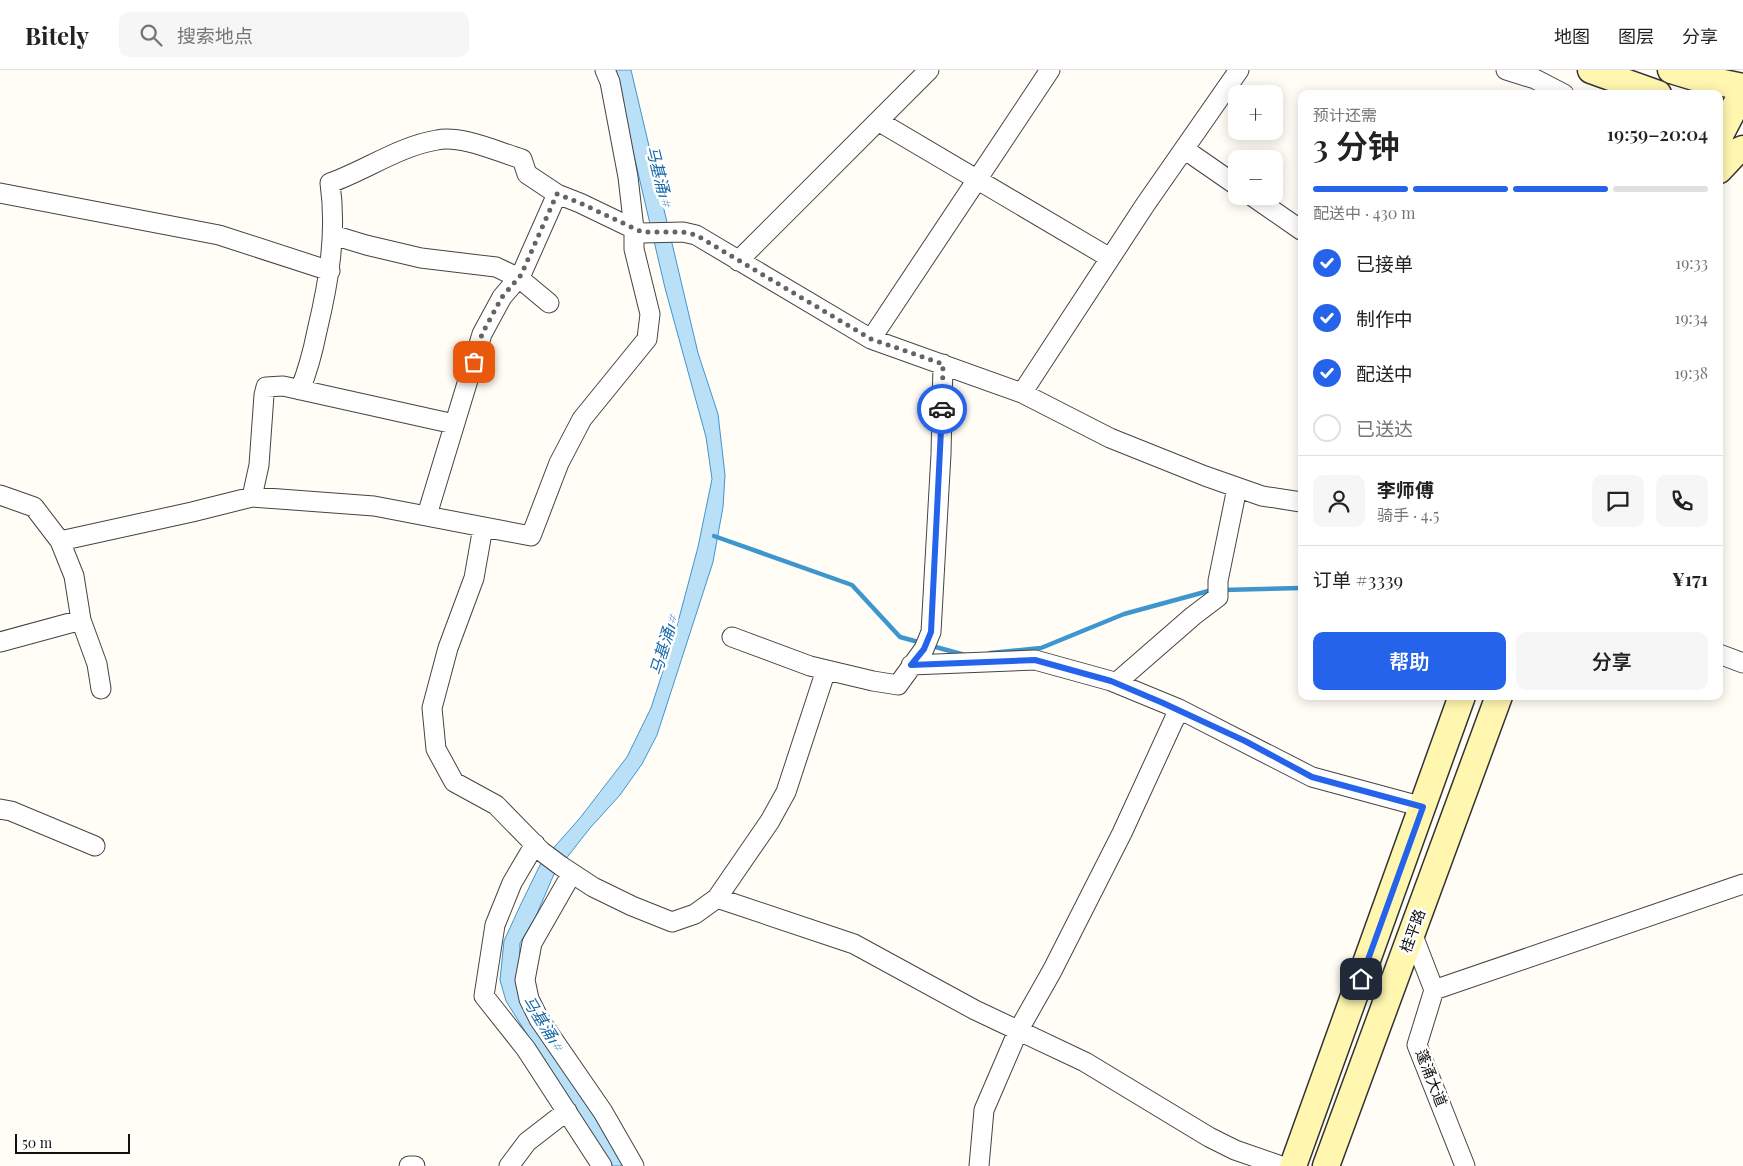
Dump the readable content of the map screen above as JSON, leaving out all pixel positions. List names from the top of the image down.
{
  "streets": {
    "main road": ["桂平路"],
    "street": ["蓬涌大道"]
  },
  "water": ["马基涌1#"],
  "scale_bar": "50 m",
  "page": {
    "header": "Bitely",
    "search": "搜索地点",
    "nav": ["地图", "图层", "分享"],
    "map_buttons": ["+", "−"],
    "heading": ["3 分钟", "预计还需", "19:59–20:04"],
    "panel": [
      "李师傅",
      "骑手 · 4.5",
      "订单 #3339",
      "¥171"
    ],
    "bar": "配送中 · 430 m",
    "list": [
      ["已接单", "19:33"],
      ["制作中", "19:34"],
      ["配送中", "19:38"],
      "已送达"
    ],
    "buttons": ["帮助", "分享"],
    "scale": "50 m"
  }
}
